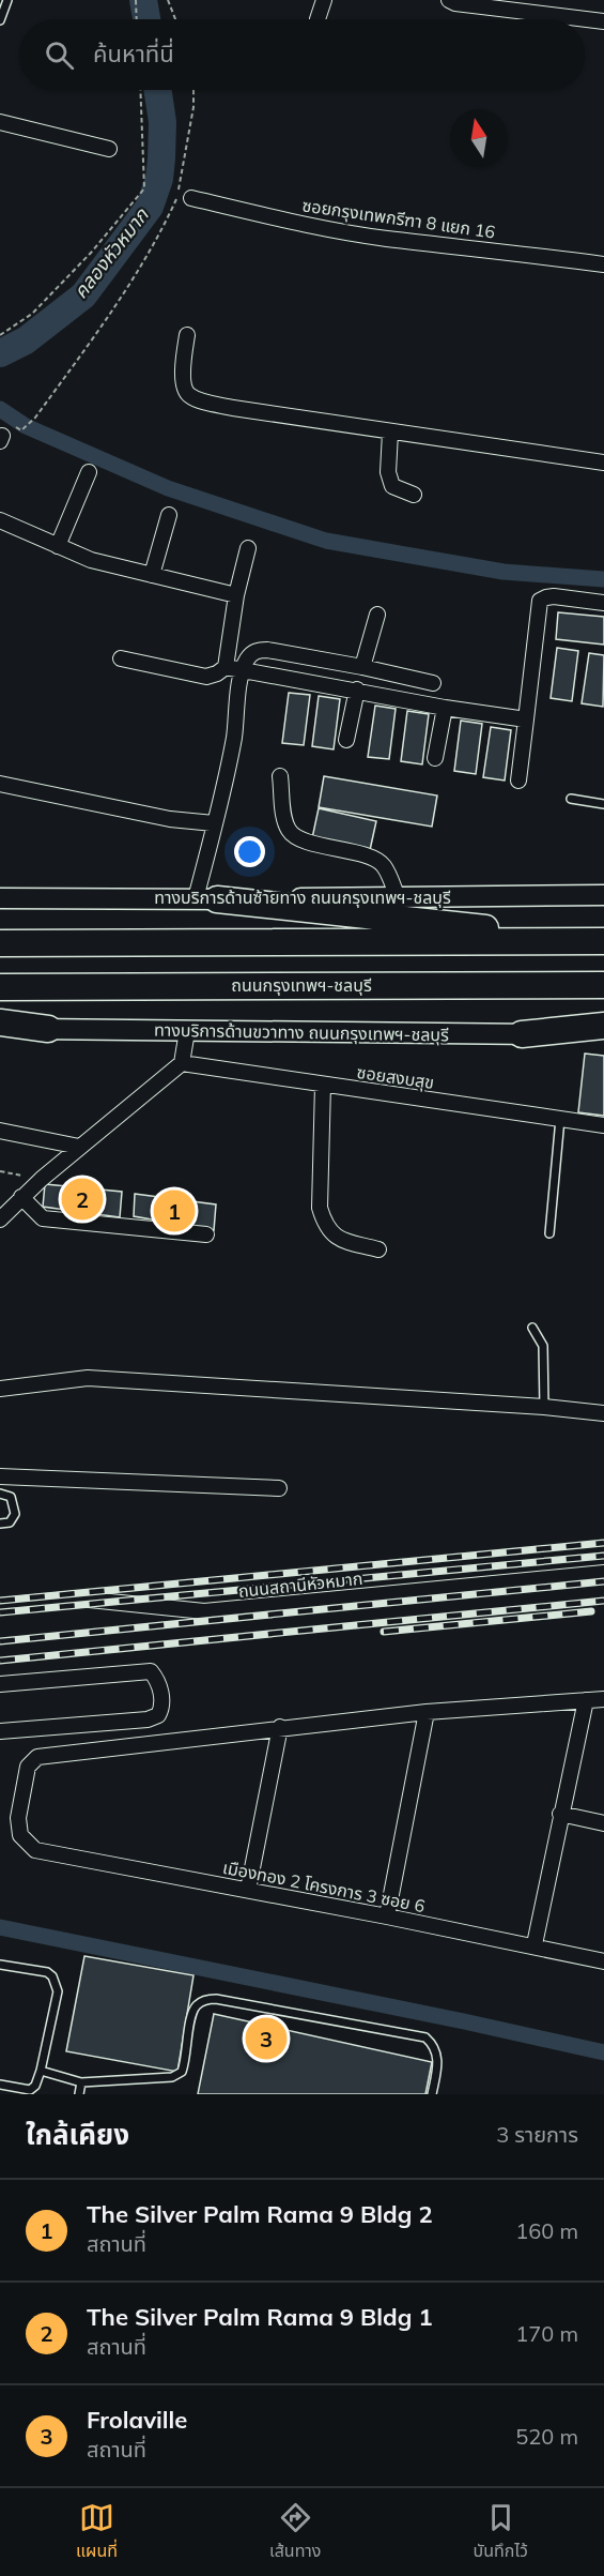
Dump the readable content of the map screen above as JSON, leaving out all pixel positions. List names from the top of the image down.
{
  "streets": {
    "highway": ["ถนนกรุงเทพฯ-ชลบุรี"],
    "main road": ["ทางบริการด้านซ้ายทาง ถนนกรุงเทพฯ-ชลบุรี", "ทางบริการด้านขวาทาง ถนนกรุงเทพฯ-ชลบุรี"],
    "street": [
      "ซอยกรุงเทพกรีฑา 8 แยก 16",
      "ซอยสงบสุข",
      "ถนนสถานีหัวหมาก",
      "เมืองทอง 2 โครงการ 3 ซอย 6"
    ]
  },
  "water": ["คลองหัวหมาก"],
  "north": "top",
  "page": {
    "search": "ค้นหาที่นี่",
    "pins": ["2", "1", "3"],
    "heading": ["ใกล้เคียง", "3 รายการ"],
    "list": [
      {
        "mark": "1",
        "name": "The Silver Palm Rama 9 Bldg 2",
        "note": "สถานที่",
        "value": "160 m"
      },
      {
        "mark": "2",
        "name": "The Silver Palm Rama 9 Bldg 1",
        "note": "สถานที่",
        "value": "170 m"
      },
      {
        "mark": "3",
        "name": "Frolaville",
        "note": "สถานที่",
        "value": "520 m"
      }
    ],
    "nav": ["แผนที่", "เส้นทาง", "บันทึกไว้"]
  }
}
